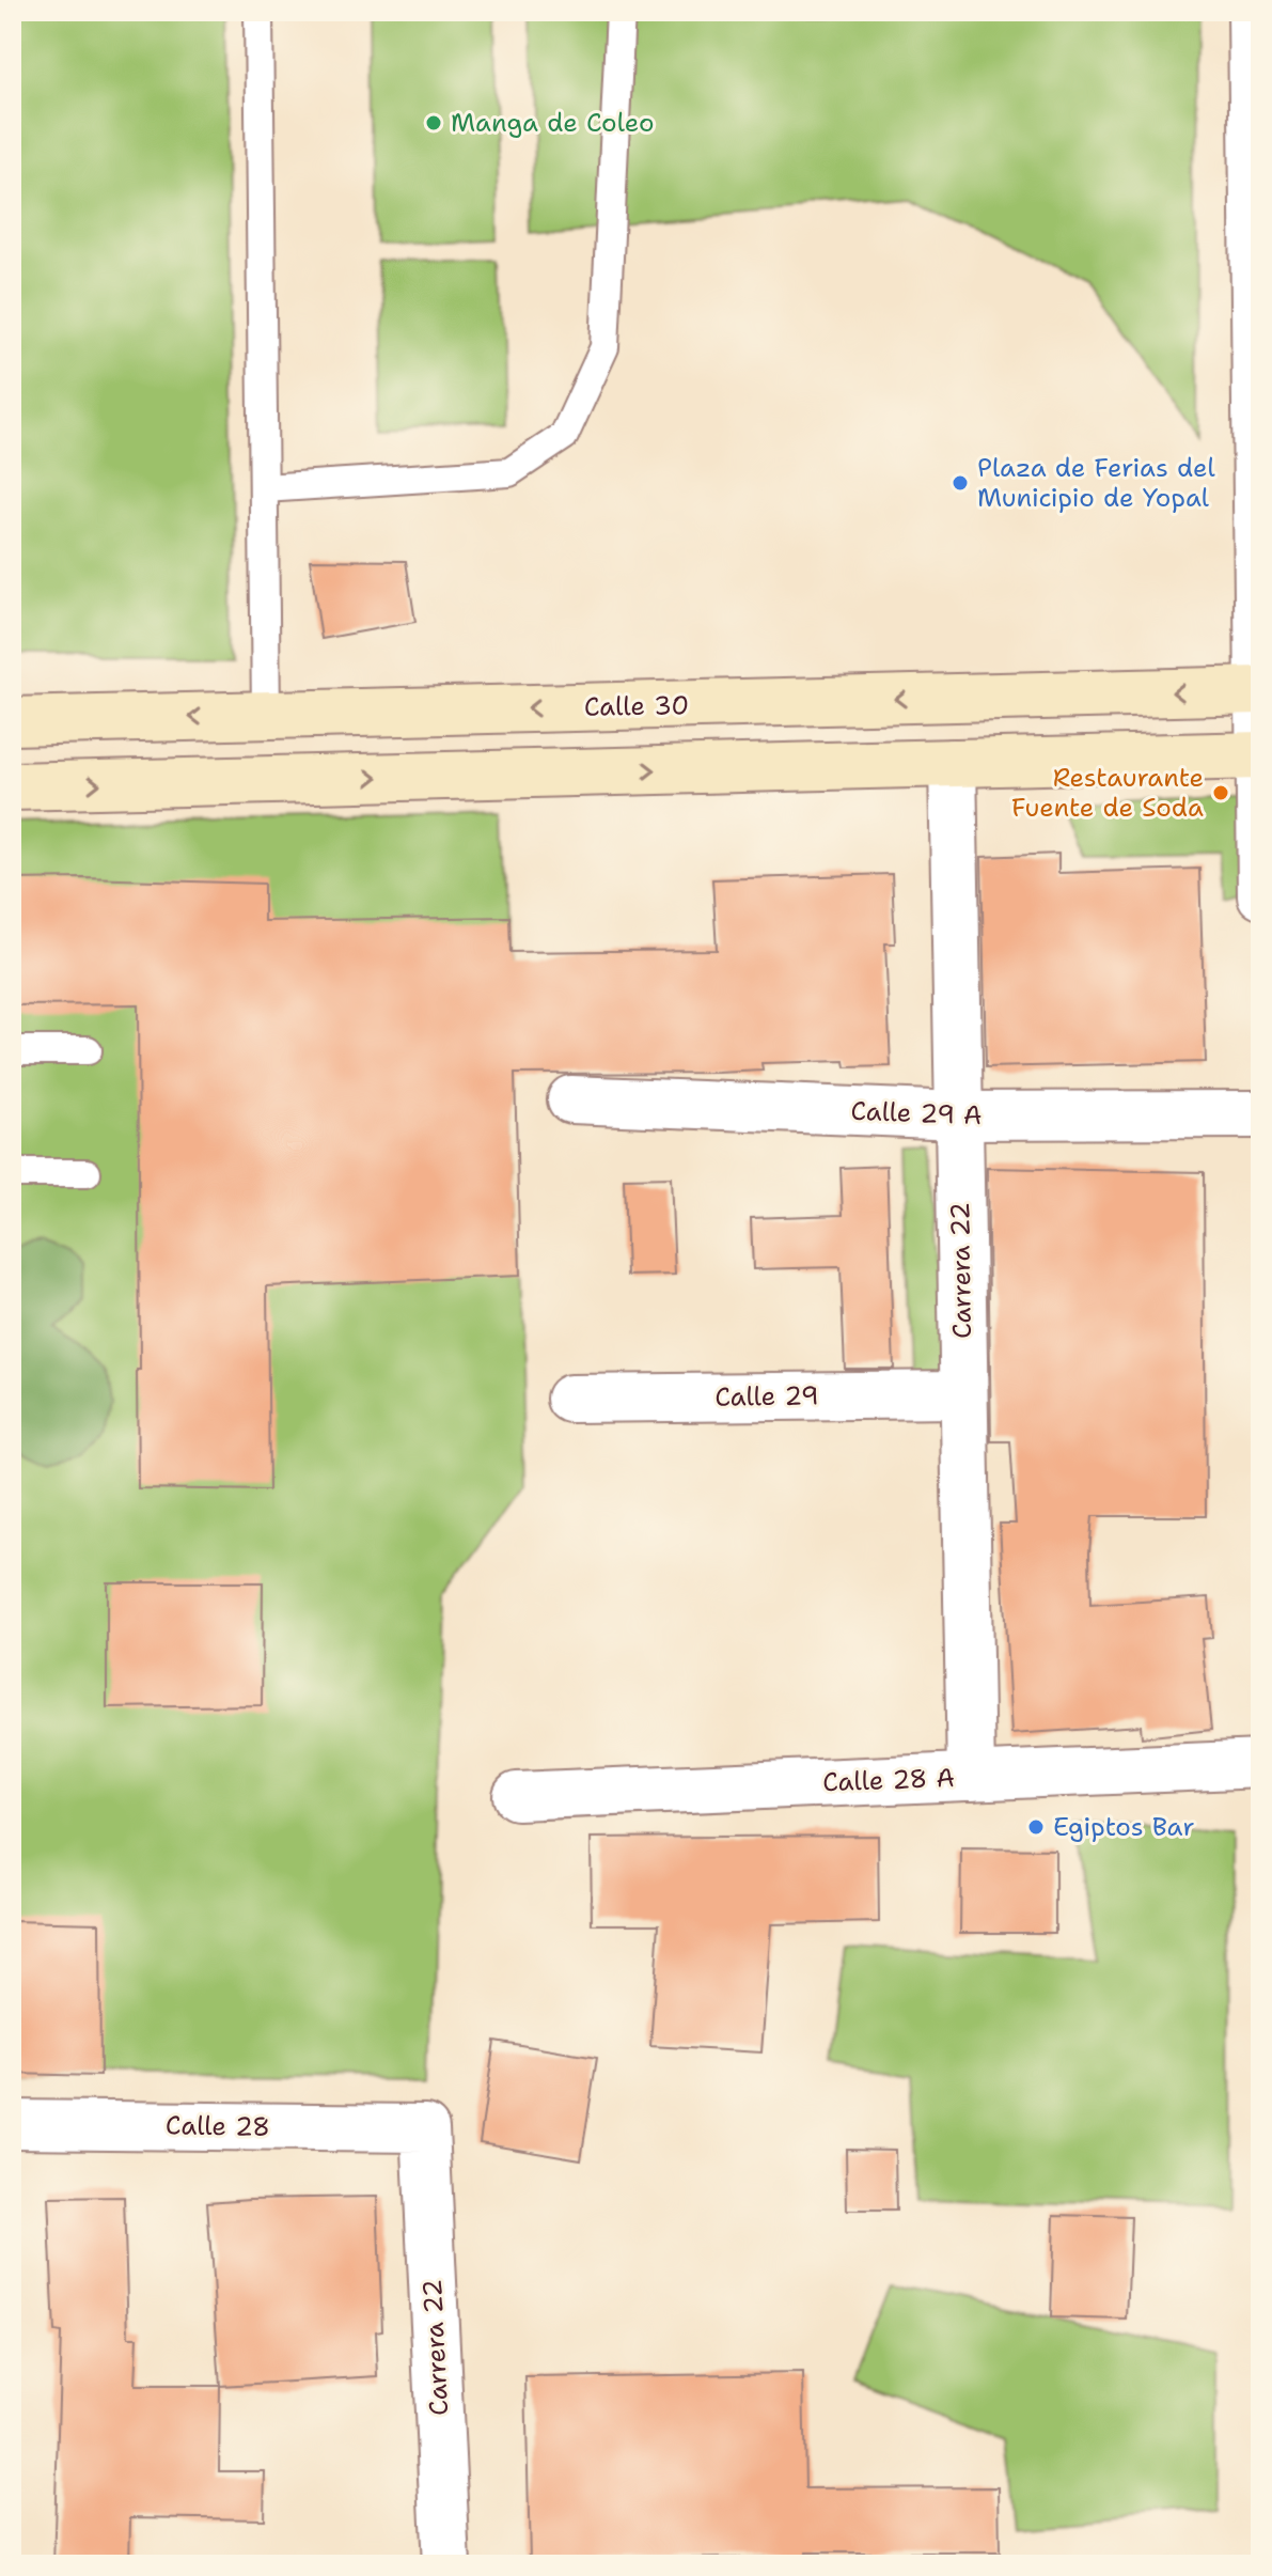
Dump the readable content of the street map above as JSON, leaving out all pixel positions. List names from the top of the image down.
{
  "streets": {
    "main road": ["Calle 30"],
    "street": [
      "Calle 29 A",
      "Carrera 22",
      "Calle 29",
      "Calle 28 A",
      "Calle 28"
    ]
  },
  "crossings": [
    ["Calle 29 A", "Carrera 22"],
    ["Carrera 22", "Calle 29"],
    ["Carrera 22", "Calle 28 A"],
    ["Carrera 22", "Calle 28"]
  ],
  "places": [
    "Manga de Coleo",
    "Plaza de Ferias del Municipio de Yopal",
    "Restaurante Fuente de Soda",
    "Egiptos Bar"
  ]
}
